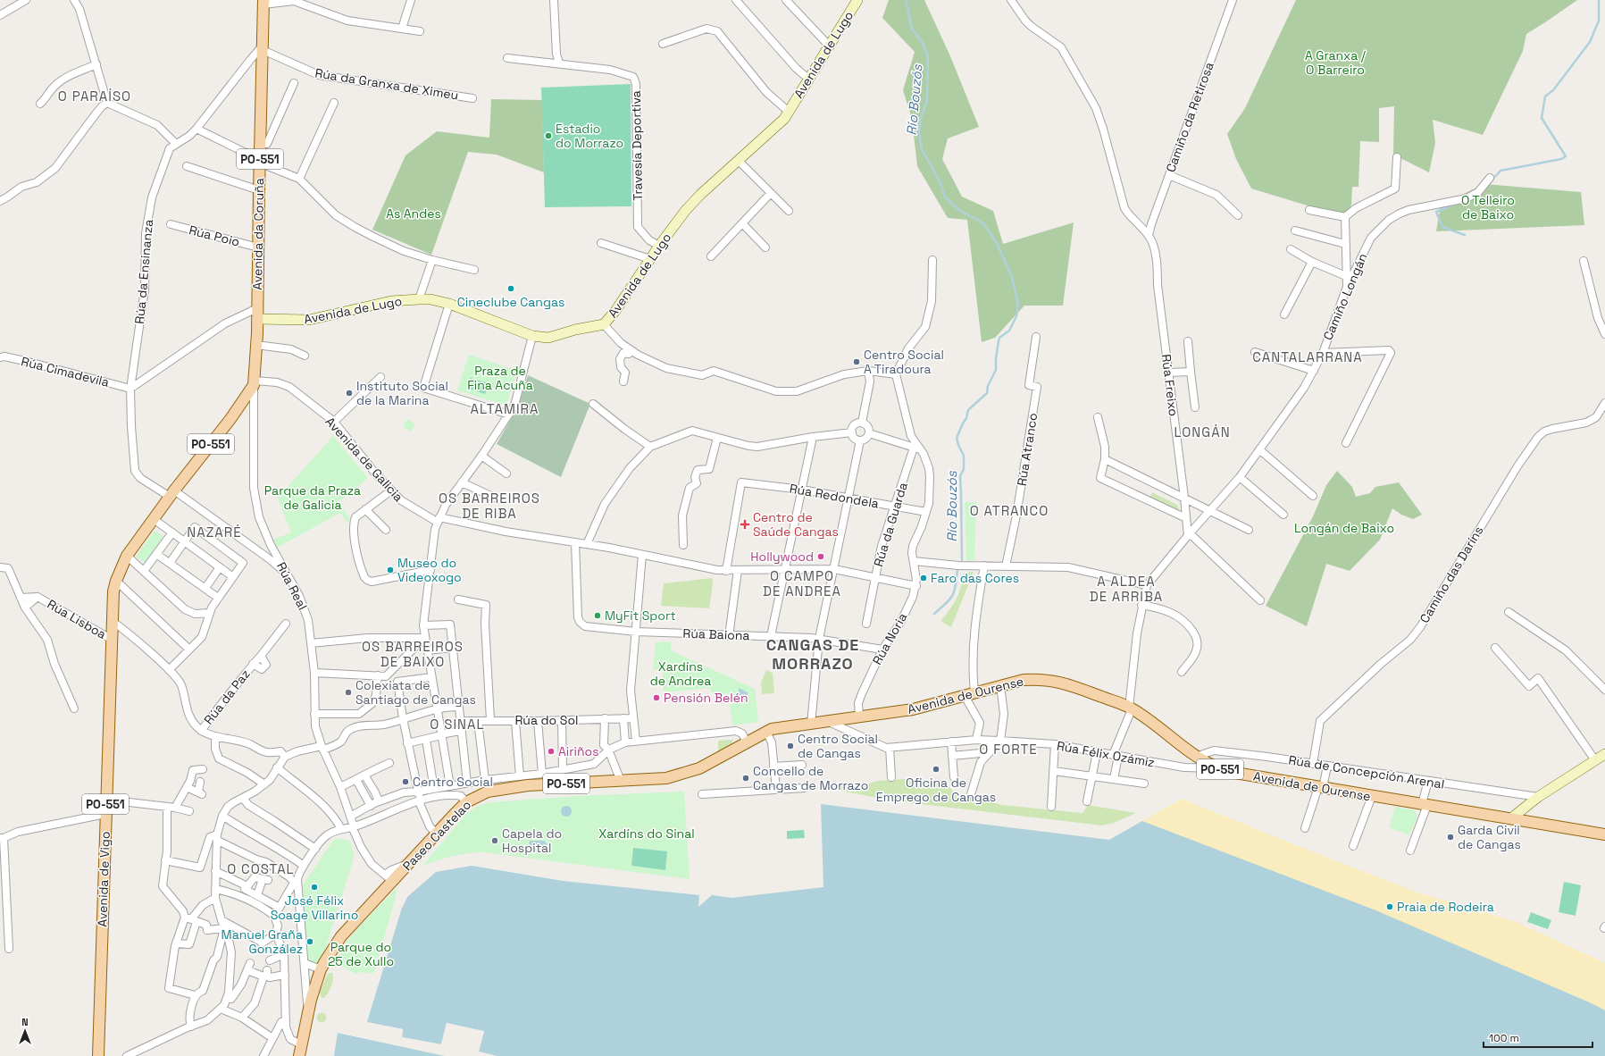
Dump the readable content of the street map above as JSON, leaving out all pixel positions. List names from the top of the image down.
{
  "streets": {
    "main road": [
      "PO-551",
      "Avenida da Coruña",
      "Avenida de Ourense",
      "Paseo Castelao",
      "Avenida de Vigo"
    ],
    "street": [
      "Avenida de Lugo",
      "Rúa da Granxa de Ximeu",
      "Camiño da Retirosa",
      "Travesía Deportiva",
      "Rúa Poio",
      "Rúa da Ensinanza",
      "Camiño Longán",
      "Rúa Cimadevila",
      "Rúa Freixo",
      "Rúa Atranco",
      "Avenida de Galicia",
      "Rúa Redondela",
      "Rúa da Guarda",
      "Camiño das Daríns",
      "Rúa Real",
      "Rúa Lisboa",
      "Rúa Baiona",
      "Rúa Noria",
      "Rúa da Paz",
      "Rúa do Sol",
      "Rúa Félix Ozámiz",
      "Rúa de Concepción Arenal"
    ]
  },
  "crossings": [
    ["Avenida de Lugo", "Travesía Deportiva"],
    ["Avenida de Lugo", "PO-551"],
    ["Avenida de Lugo", "Avenida da Coruña"],
    ["Rúa da Granxa de Ximeu", "Avenida da Coruña"],
    ["Rúa da Granxa de Ximeu", "Rúa da Ensinanza"],
    ["Camiño da Retirosa", "Rúa Freixo"],
    ["PO-551", "Avenida da Coruña"],
    ["PO-551", "Rúa da Ensinanza"],
    ["PO-551", "Avenida de Galicia"],
    ["PO-551", "Rúa Real"],
    ["PO-551", "Avenida de Ourense"],
    ["PO-551", "Paseo Castelao"],
    ["PO-551", "Avenida de Vigo"],
    ["Avenida da Coruña", "Rúa Poio"],
    ["Avenida da Coruña", "Rúa da Ensinanza"],
    ["Rúa da Ensinanza", "Rúa Cimadevila"],
    ["Rúa da Ensinanza", "Rúa Real"],
    ["Camiño Longán", "Rúa Freixo"],
    ["Avenida de Galicia", "Rúa Redondela"],
    ["Avenida de Galicia", "Rúa da Guarda"],
    ["Avenida de Galicia", "Rúa Real"],
    ["Avenida de Galicia", "Rúa Baiona"],
    ["Avenida de Galicia", "Rúa Noria"],
    ["Rúa Redondela", "Rúa da Guarda"],
    ["Rúa Redondela", "Rúa Noria"],
    ["Rúa da Guarda", "Rúa Noria"],
    ["Camiño das Daríns", "Rúa de Concepción Arenal"],
    ["Rúa Real", "Paseo Castelao"],
    ["Rúa Lisboa", "Avenida de Vigo"],
    ["Rúa Baiona", "Rúa Noria"],
    ["Rúa Noria", "Avenida de Ourense"],
    ["Avenida de Ourense", "Rúa Félix Ozámiz"],
    ["Avenida de Ourense", "Rúa de Concepción Arenal"]
  ],
  "districts": [
    "O PARAÍSO",
    "CANTALARRANA",
    "ALTAMIRA",
    "LONGÁN",
    "OS BARREIROS DE RIBA",
    "O ATRANCO",
    "NAZARÉ",
    "O CAMPO DE ANDREA",
    "A ALDEA DE ARRIBA",
    "CANGAS DE MORRAZO",
    "OS BARREIROS DE BAIXO",
    "O SINAL",
    "O FORTE",
    "O COSTAL"
  ],
  "water": ["Río Bouzós"],
  "parks": [
    "A Granxa / O Barreiro",
    "O Telleiro de Baixo",
    "As Andes",
    "Praza de Fina Acuña",
    "Parque da Praza de Galicia",
    "Longán de Baixo",
    "Xardíns de Andrea",
    "Xardíns do Sinal",
    "Parque do 25 de Xullo"
  ],
  "places": {
    "other": [
      "Estadio do Morrazo",
      "Cineclube Cangas",
      "Centro Social A Tiradoura",
      "Instituto Social de la Marina",
      "Hollywood",
      "Museo do Videoxogo",
      "Faro das Cores",
      "MyFit Sport",
      "Colexiata de Santiago de Cangas",
      "Pensión Belén",
      "Centro Social de Cangas",
      "Airiños",
      "Oficina de Emprego de Cangas",
      "Concello de Cangas de Morrazo",
      "Centro Social",
      "Garda Civil de Cangas",
      "Capela do Hospital",
      "José Félix Soage Villarino",
      "Praia de Rodeira",
      "Manuel Graña González"
    ],
    "health": ["Centro de Saúde Cangas"]
  },
  "scale_bar": "100 m",
  "north": "top"
}
